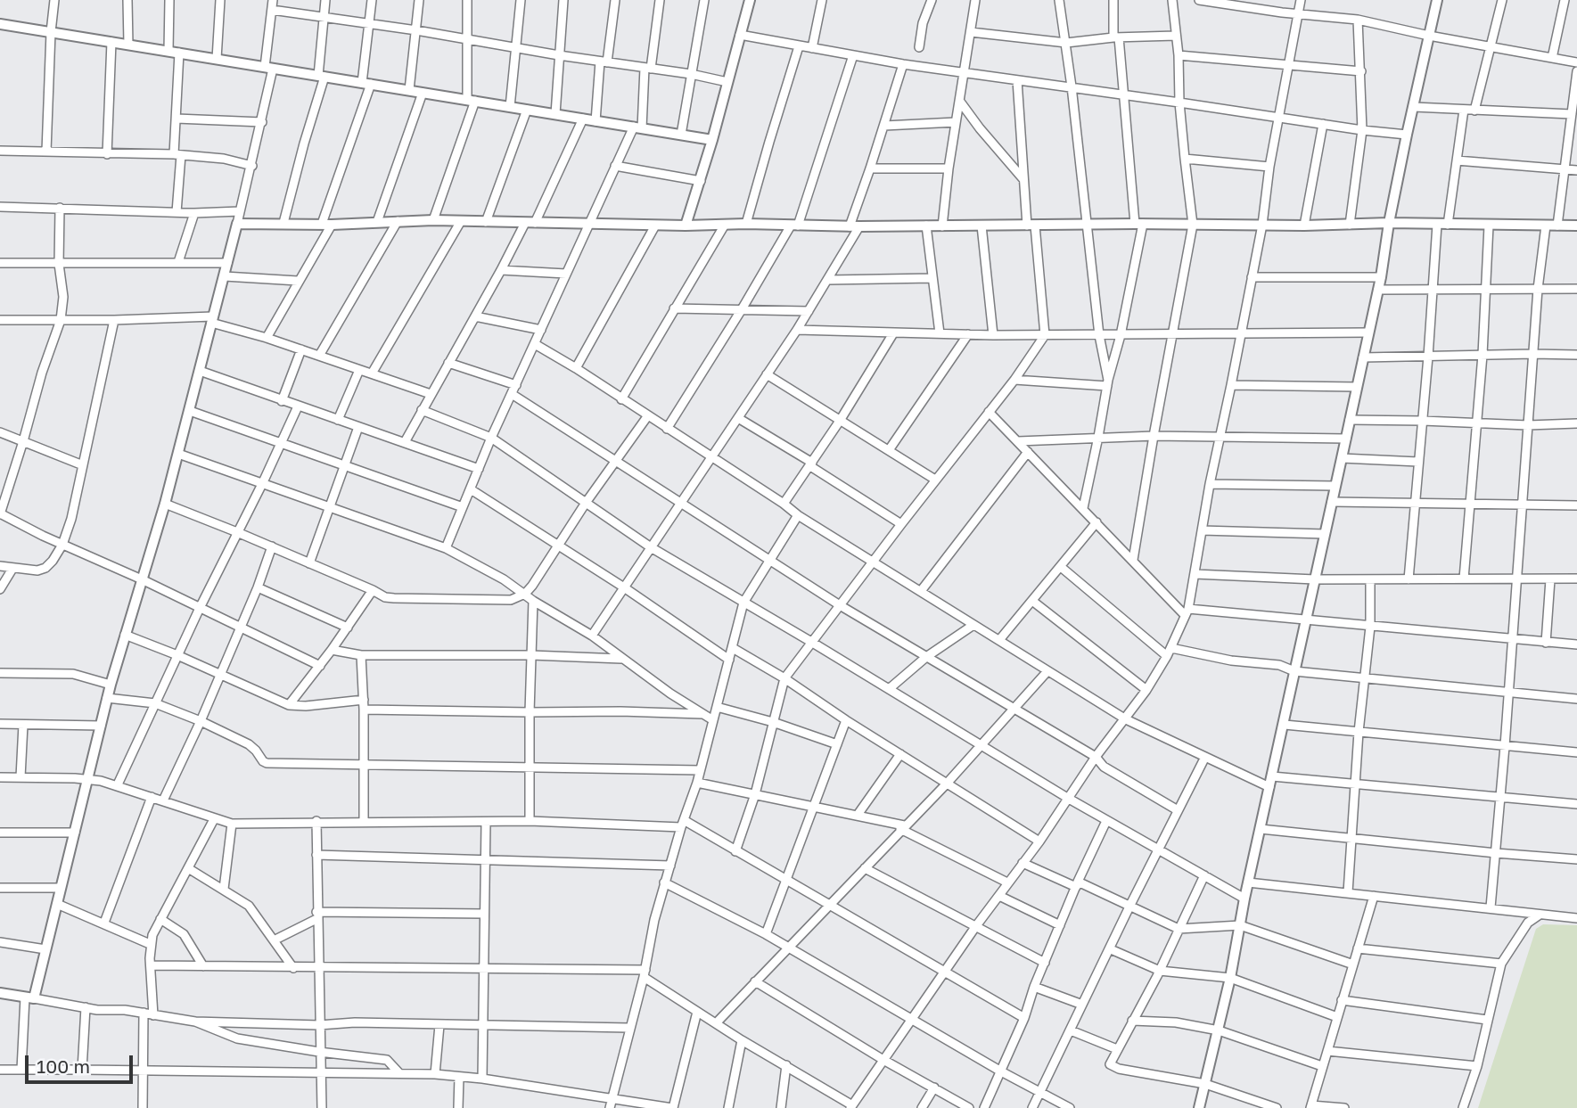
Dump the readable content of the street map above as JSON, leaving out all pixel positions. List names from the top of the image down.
{
  "scale_bar": "100 m"
}
